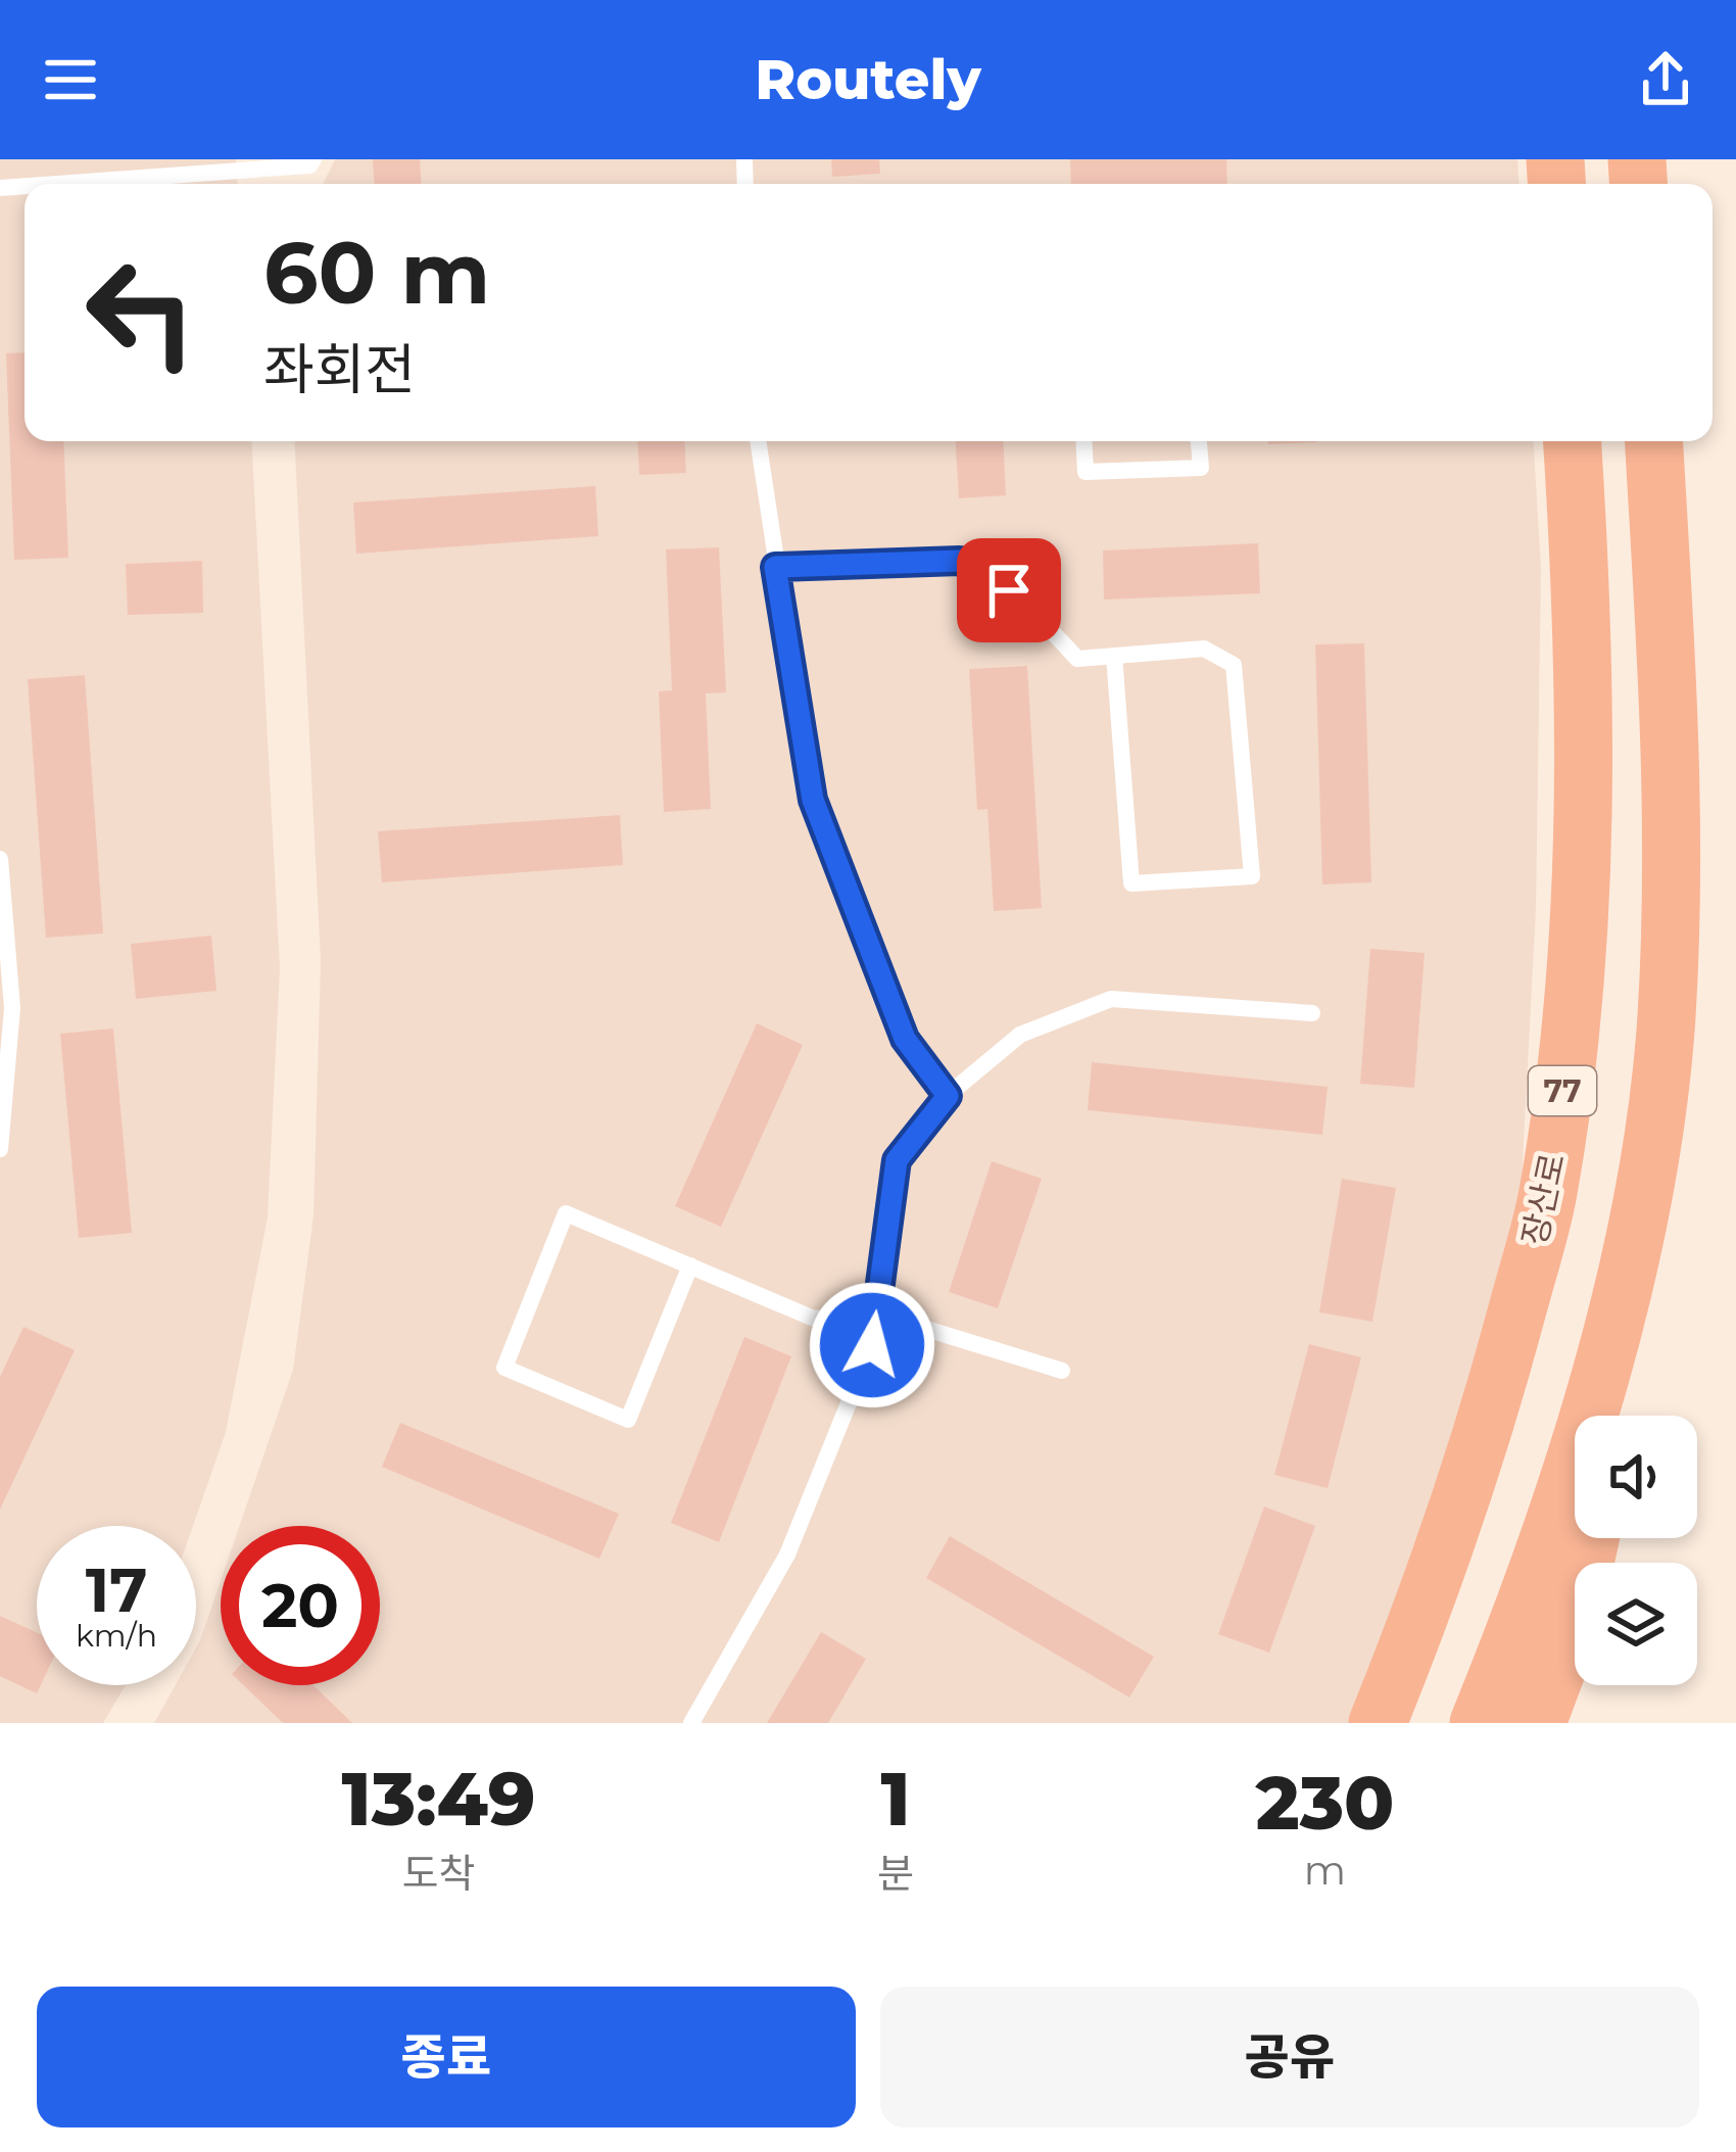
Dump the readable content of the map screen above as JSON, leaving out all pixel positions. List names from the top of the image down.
{
  "streets": {
    "highway": ["77", "장산로"]
  },
  "page": {
    "header": "Routely",
    "turn": ["60 m", "좌회전"],
    "speed": "17 km/h",
    "limit": "20",
    "eta": [
      "13:49",
      "도착",
      "1",
      "분",
      "230",
      "m"
    ],
    "buttons": ["종료", "공유"]
  }
}
